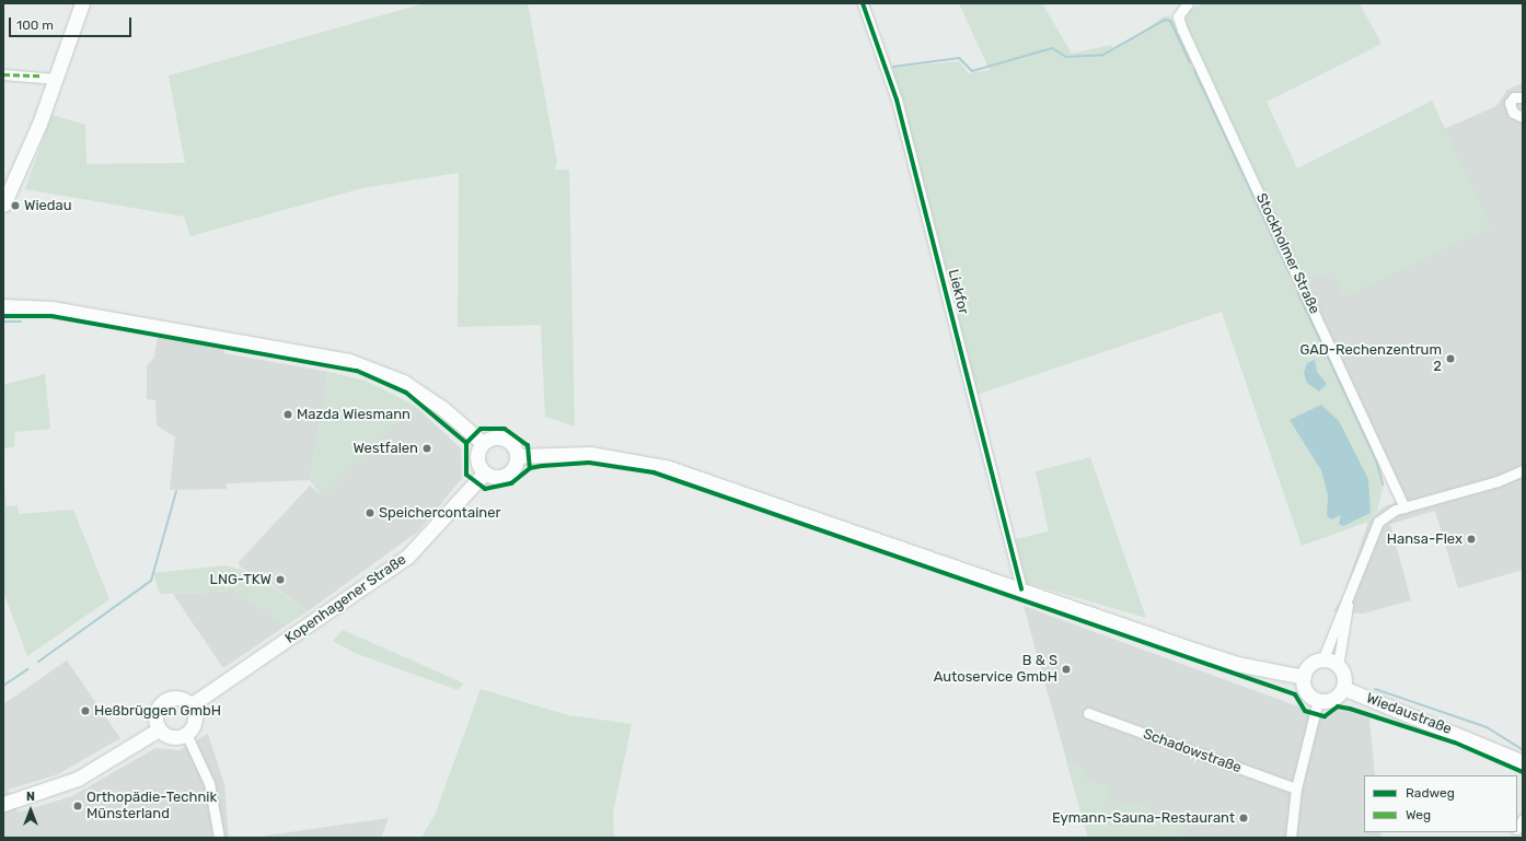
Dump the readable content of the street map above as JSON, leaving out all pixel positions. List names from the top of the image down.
{
  "streets": {
    "main road": ["Kopenhagener Straße", "Wiedaustraße"],
    "street": ["Stockholmer Straße", "Liekfor", "Schadowstraße"]
  },
  "places": [
    "Wiedau",
    "GAD-Rechenzentrum 2",
    "Mazda Wiesmann",
    "Westfalen",
    "Speichercontainer",
    "Hansa-Flex",
    "LNG-TKW",
    "B & S Autoservice GmbH",
    "Heßbrüggen GmbH",
    "Orthopädie-Technik Münsterland",
    "Eymann-Sauna-Restaurant"
  ],
  "legend": ["Radweg", "Weg"],
  "scale_bar": "100 m",
  "north": "top"
}
